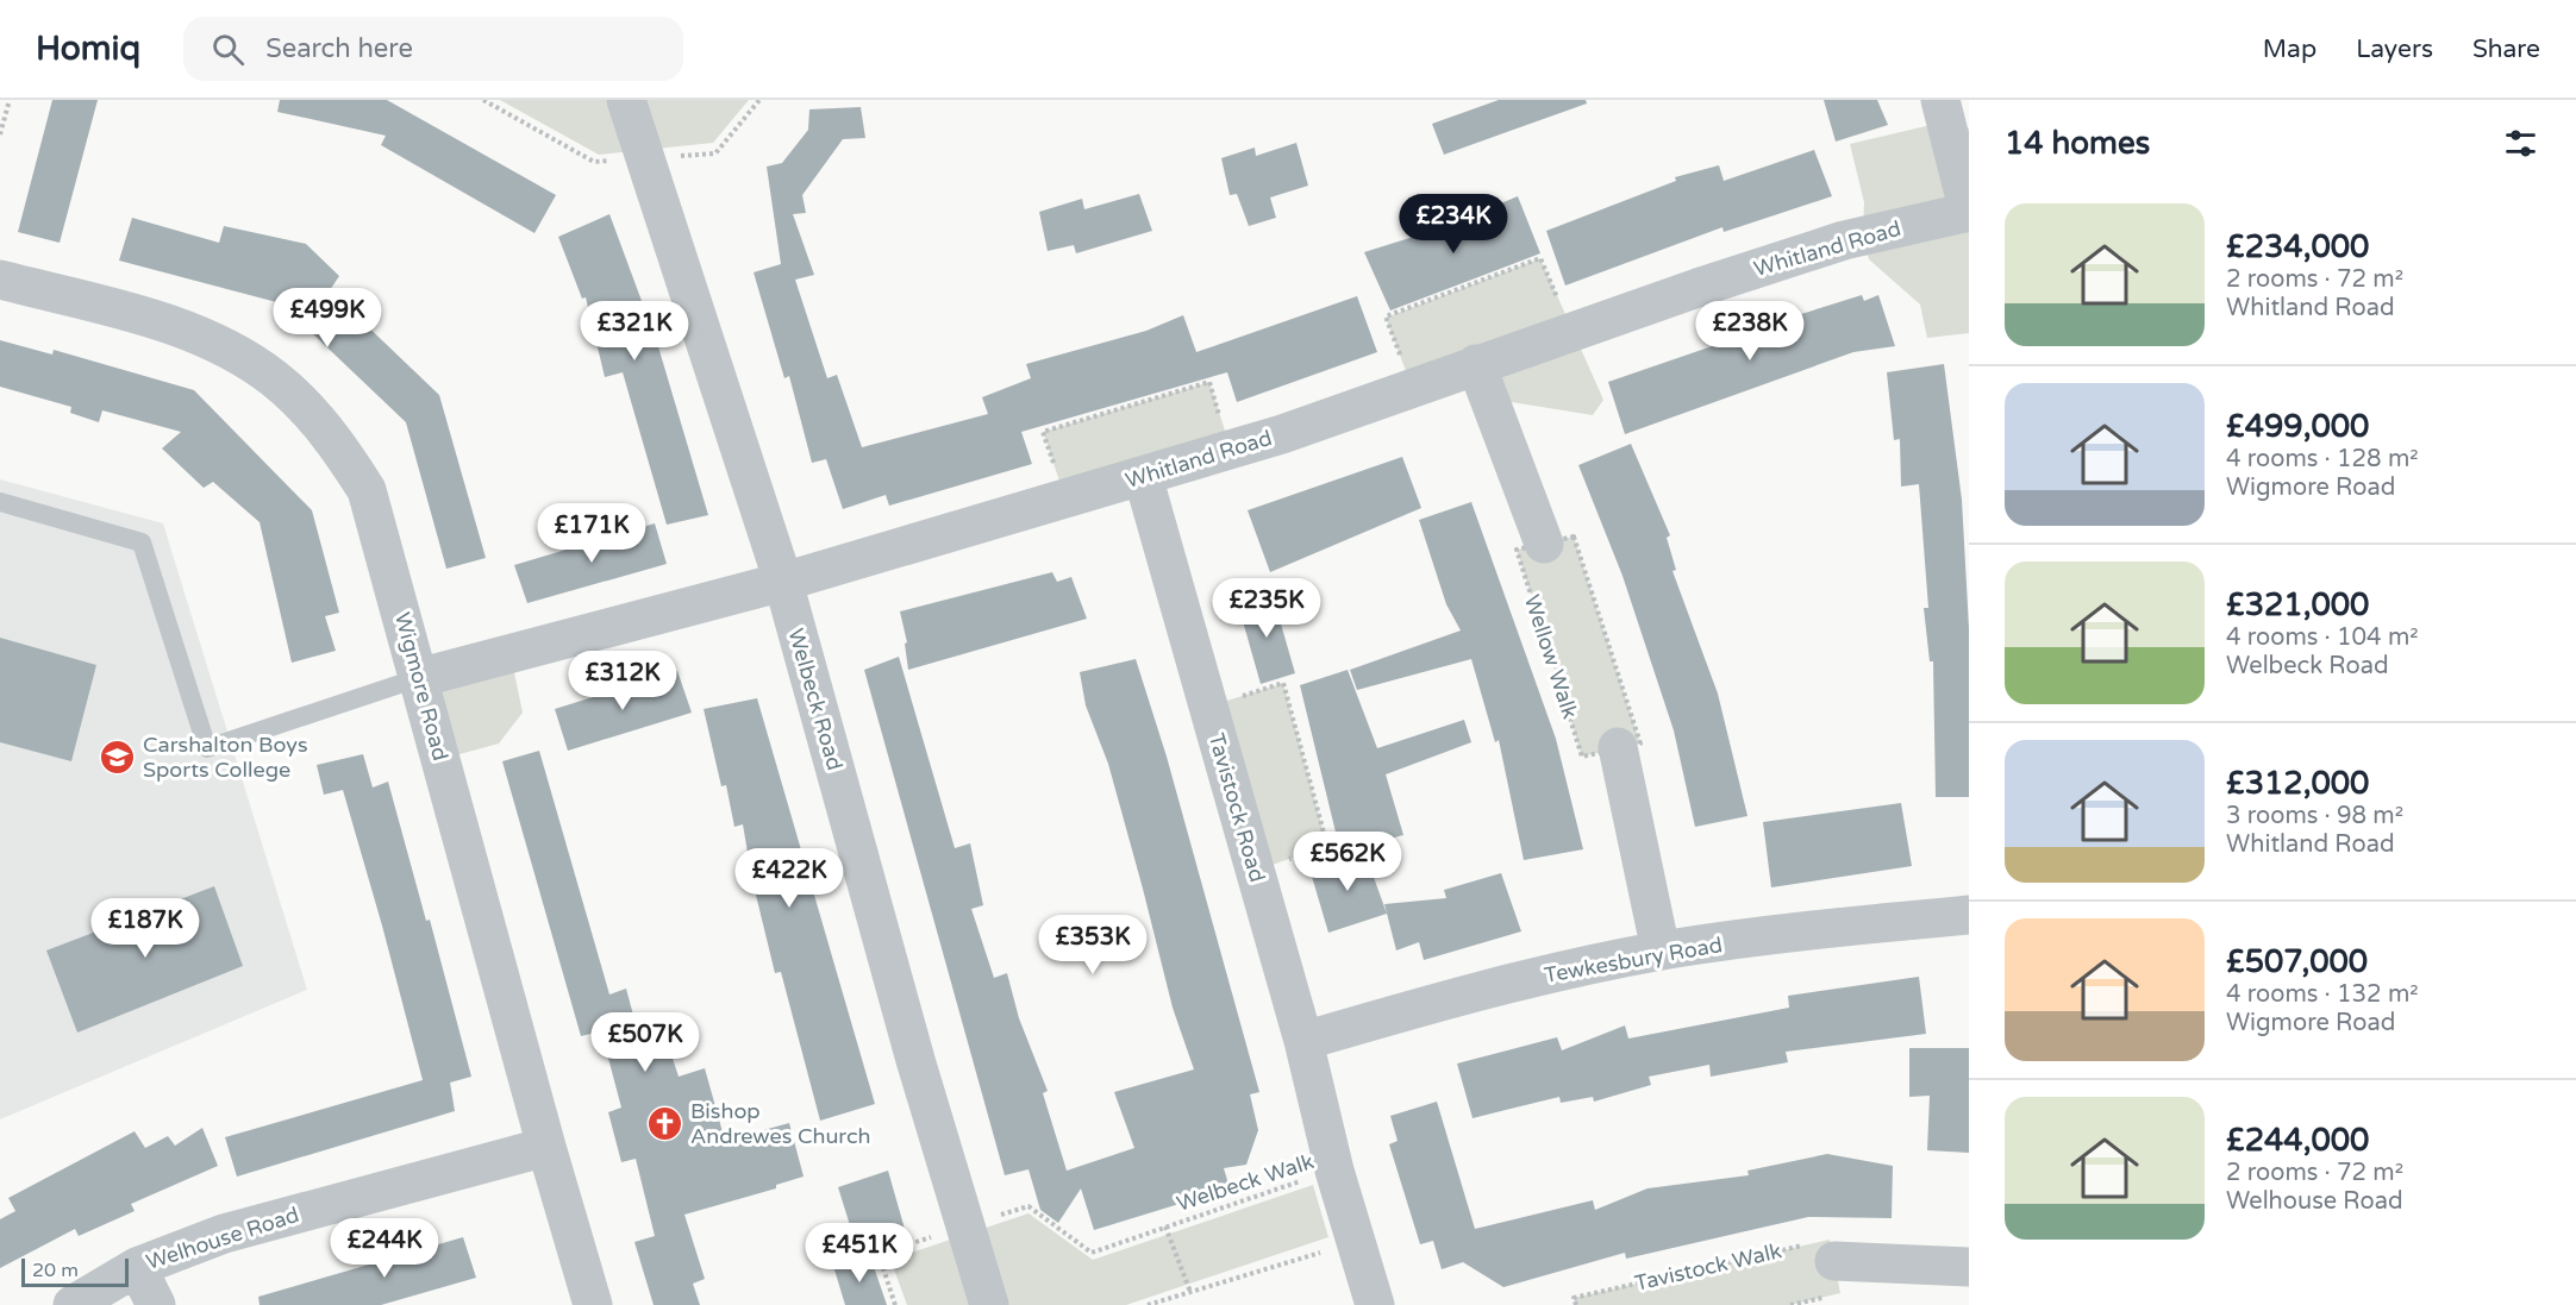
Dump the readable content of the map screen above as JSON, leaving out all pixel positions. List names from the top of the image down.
{
  "streets": {
    "street": [
      "Whitland Road",
      "Wigmore Road",
      "Welbeck Road",
      "Tavistock Road",
      "Tewkesbury Road",
      "Welhouse Road"
    ],
    "path": ["Wellow Walk", "Welbeck Walk", "Tavistock Walk"]
  },
  "crossings": [
    ["Whitland Road", "Wigmore Road"],
    ["Whitland Road", "Welbeck Road"],
    ["Whitland Road", "Tavistock Road"],
    ["Wigmore Road", "Welhouse Road"],
    ["Welbeck Road", "Welbeck Walk"],
    ["Tavistock Road", "Tewkesbury Road"],
    ["Tavistock Road", "Welbeck Walk"]
  ],
  "places": {
    "school or university": ["Carshalton Boys Sports College"],
    "church": ["Bishop Andrewes Church"]
  },
  "scale_bar": "20 m",
  "page": {
    "header": "Homiq",
    "search": "Search here",
    "nav": ["Map", "Layers", "Share"],
    "heading": "14 homes",
    "list": [
      {
        "name": "£234,000",
        "note": "2 rooms · 72 m² · Whitland Road"
      },
      {
        "name": "£499,000",
        "note": "4 rooms · 128 m² · Wigmore Road"
      },
      {
        "name": "£321,000",
        "note": "4 rooms · 104 m² · Welbeck Road"
      },
      {
        "name": "£312,000",
        "note": "3 rooms · 98 m² · Whitland Road"
      },
      {
        "name": "£507,000",
        "note": "4 rooms · 132 m² · Wigmore Road"
      },
      {
        "name": "£244,000",
        "note": "2 rooms · 72 m² · Welhouse Road"
      }
    ],
    "price": [
      "£234K",
      "£499K",
      "£321K",
      "£238K",
      "£171K",
      "£235K",
      "£312K",
      "£562K",
      "£422K",
      "£187K",
      "£353K",
      "£507K",
      "£244K",
      "£451K"
    ],
    "scale": "20 m"
  }
}
